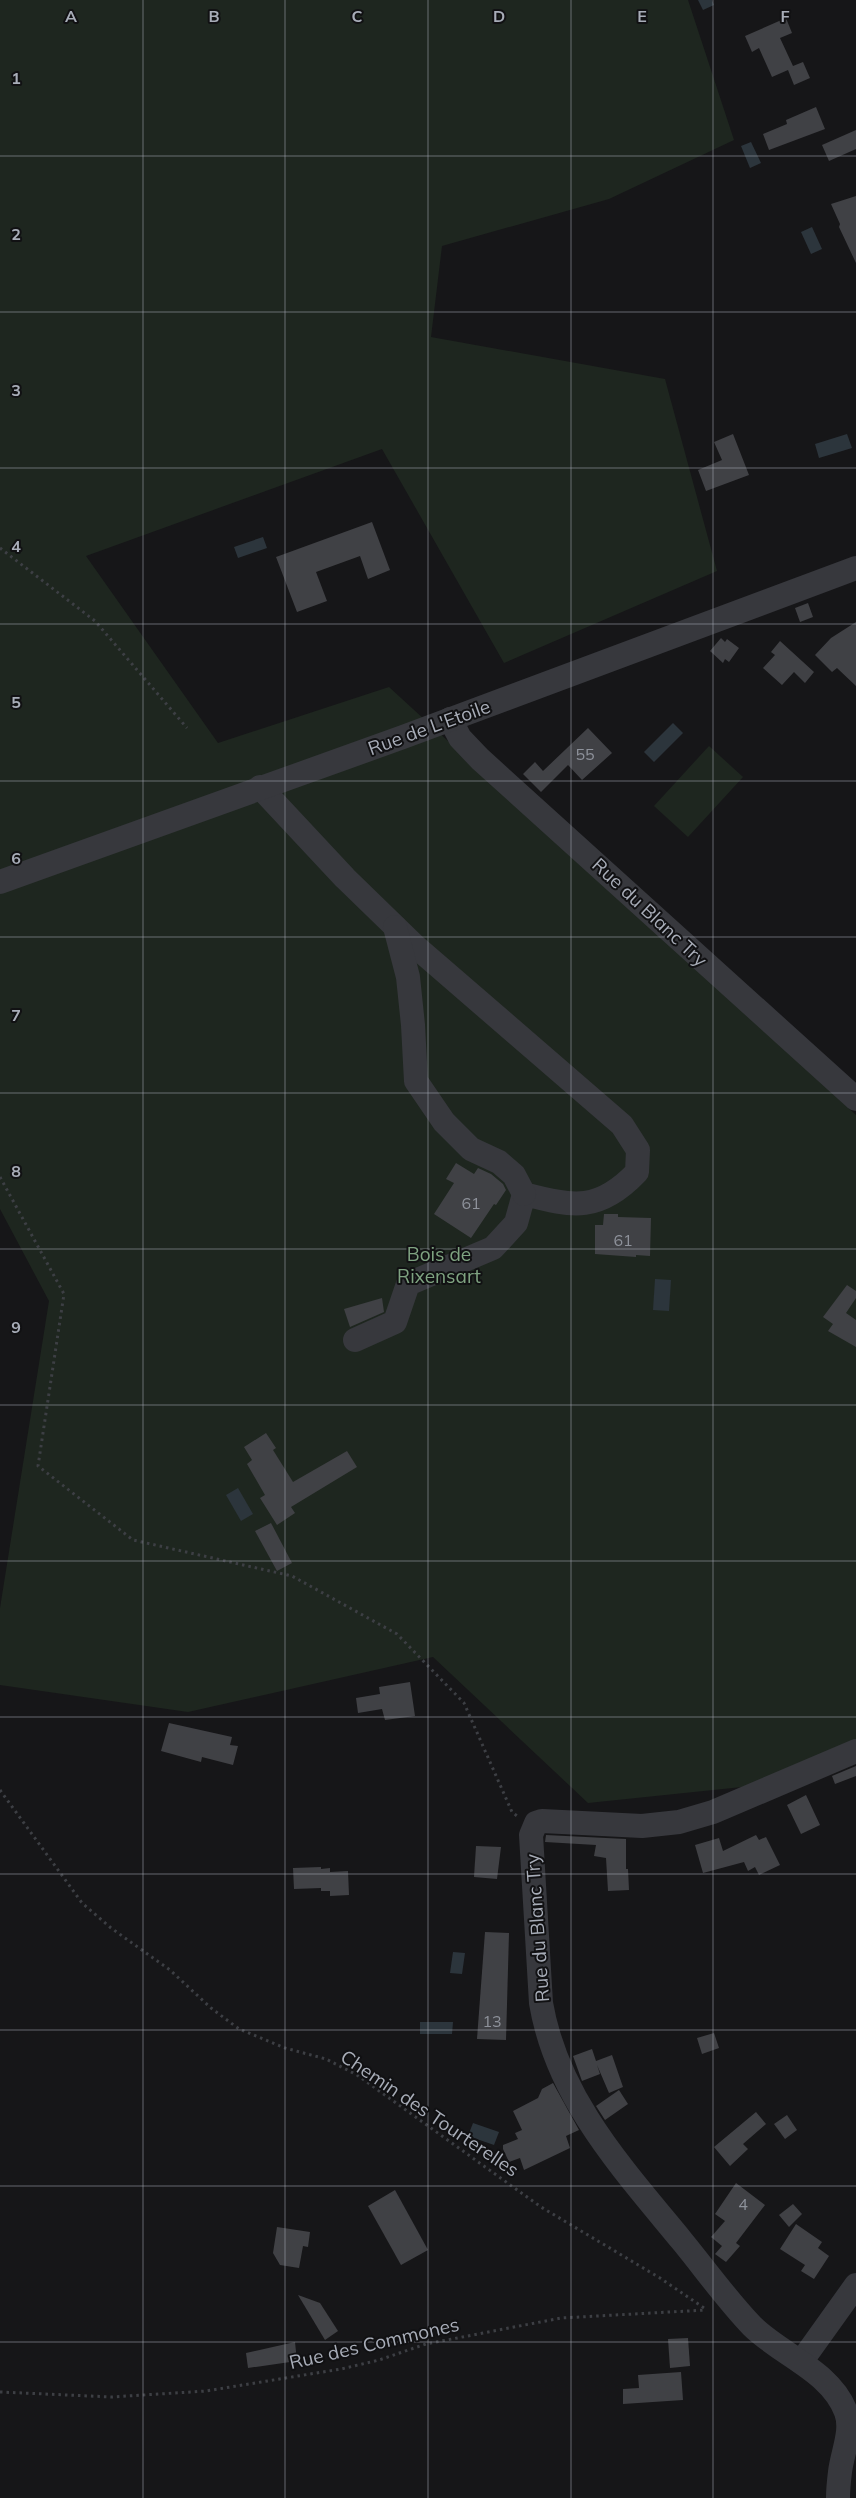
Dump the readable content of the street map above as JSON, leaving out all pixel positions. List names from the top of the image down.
{
  "streets": {
    "street": ["Rue de L'Etoile", "Rue du Blanc Try"],
    "path": ["Chemin des Tourterelles", "Rue des Commones"]
  },
  "crossings": [
    ["Rue de L'Etoile", "Rue du Blanc Try"],
    ["Rue du Blanc Try", "Rue des Commones"],
    ["Chemin des Tourterelles", "Rue des Commones"]
  ],
  "parks": ["Bois de Rixensart"],
  "house_numbers": [
    "55",
    "61",
    "61",
    "13",
    "4"
  ],
  "grid": {
    "columns": [
      "A",
      "B",
      "C",
      "D",
      "E",
      "F"
    ],
    "rows": [
      "1",
      "2",
      "3",
      "4",
      "5",
      "6",
      "7",
      "8",
      "9"
    ]
  }
}
